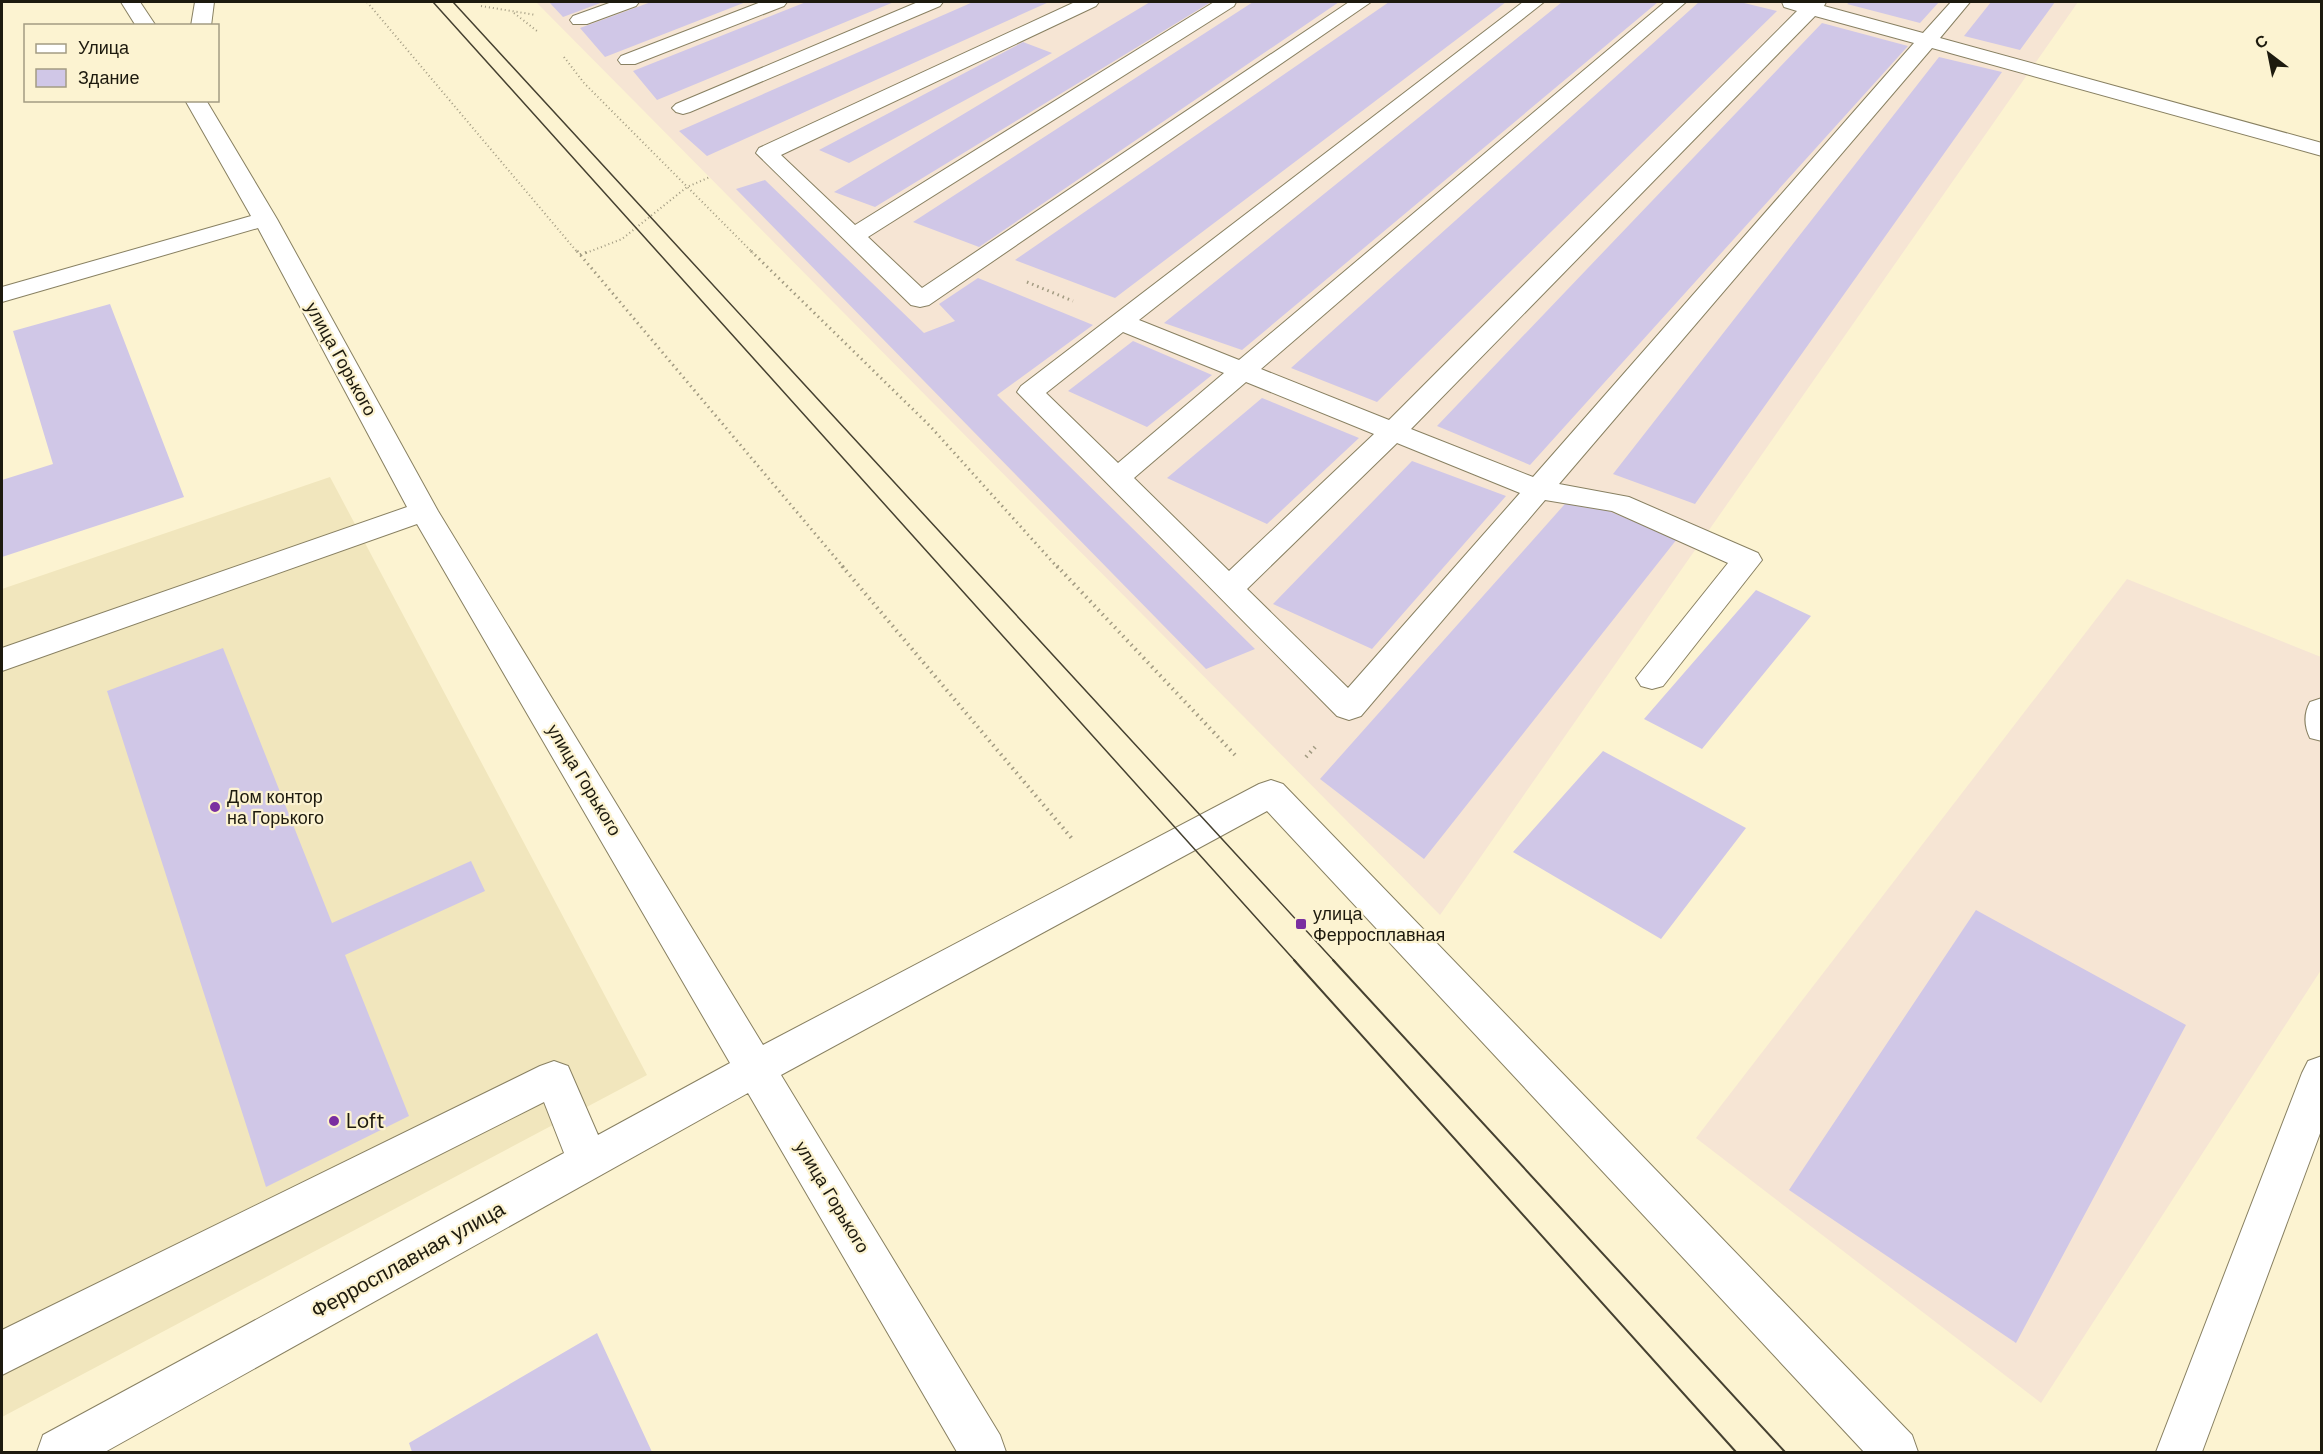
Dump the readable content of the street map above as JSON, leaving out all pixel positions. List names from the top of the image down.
{
  "streets": {
    "street": ["улица Горького", "Ферросплавная улица"]
  },
  "crossings": [
    ["улица Горького", "Ферросплавная улица"]
  ],
  "places": {
    "other": ["Дом контор на Горького", "Loft"],
    "transit": ["улица Ферросплавная"]
  },
  "legend": ["Улица", "Здание"],
  "north": "top left"
}
